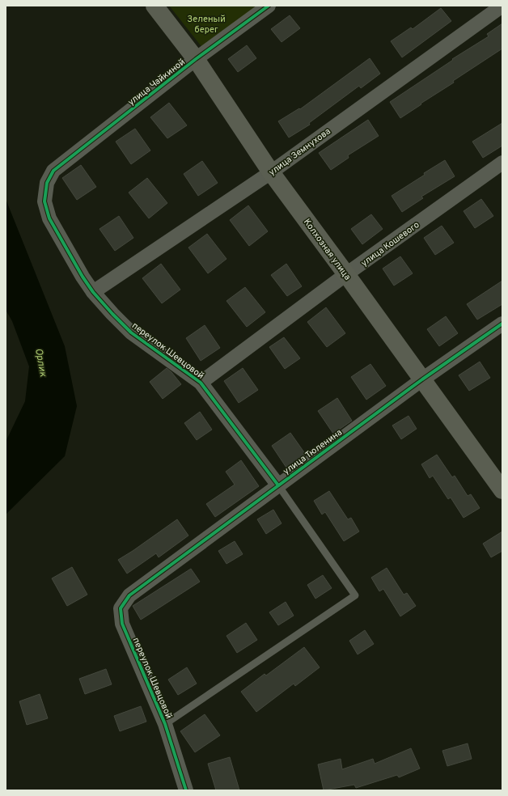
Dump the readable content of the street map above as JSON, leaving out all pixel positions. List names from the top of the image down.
{
  "streets": {
    "main road": ["Колхозная улица"],
    "street": [
      "улица Чайкиной",
      "улица Земнухова",
      "улица Кошевого",
      "переулок Шевцовой",
      "улица Тюленина"
    ]
  },
  "crossings": [
    ["улица Чайкиной", "Колхозная улица"],
    ["улица Чайкиной", "переулок Шевцовой"],
    ["улица Земнухова", "Колхозная улица"],
    ["улица Земнухова", "переулок Шевцовой"],
    ["улица Кошевого", "Колхозная улица"],
    ["улица Кошевого", "переулок Шевцовой"],
    ["Колхозная улица", "улица Тюленина"],
    ["переулок Шевцовой", "улица Тюленина"]
  ],
  "water": ["Орлик"],
  "parks": ["Зеленый берег"]
}
